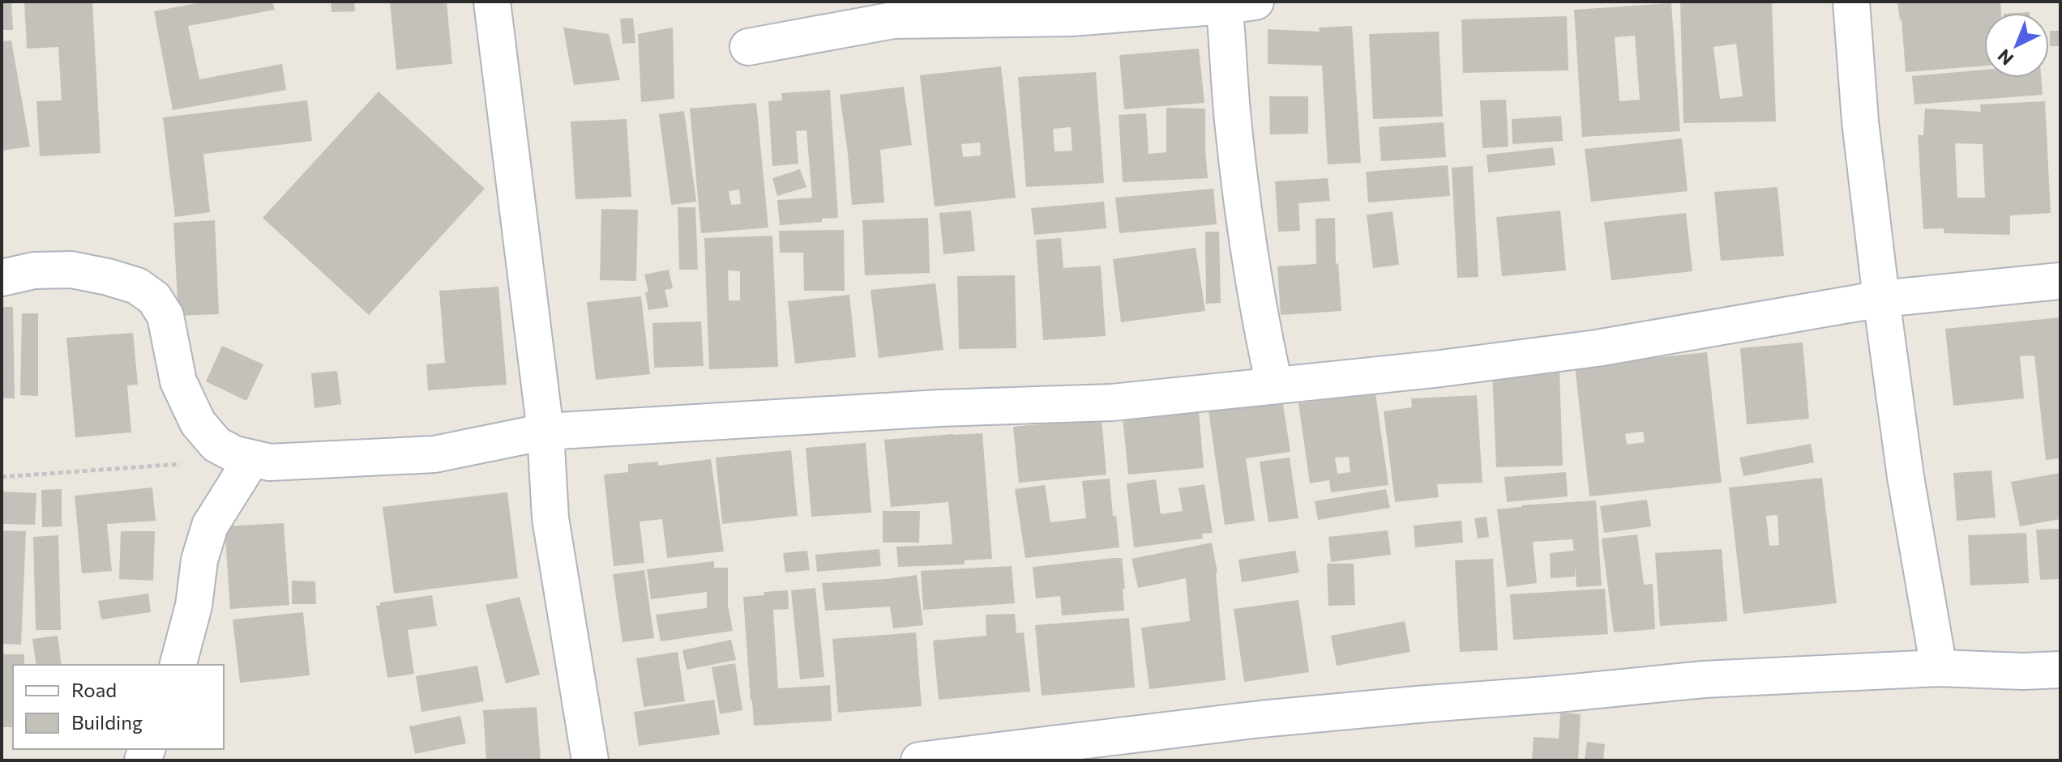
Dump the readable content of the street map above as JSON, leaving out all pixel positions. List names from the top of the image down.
{
  "legend": ["Road", "Building"],
  "north": "bottom left"
}
